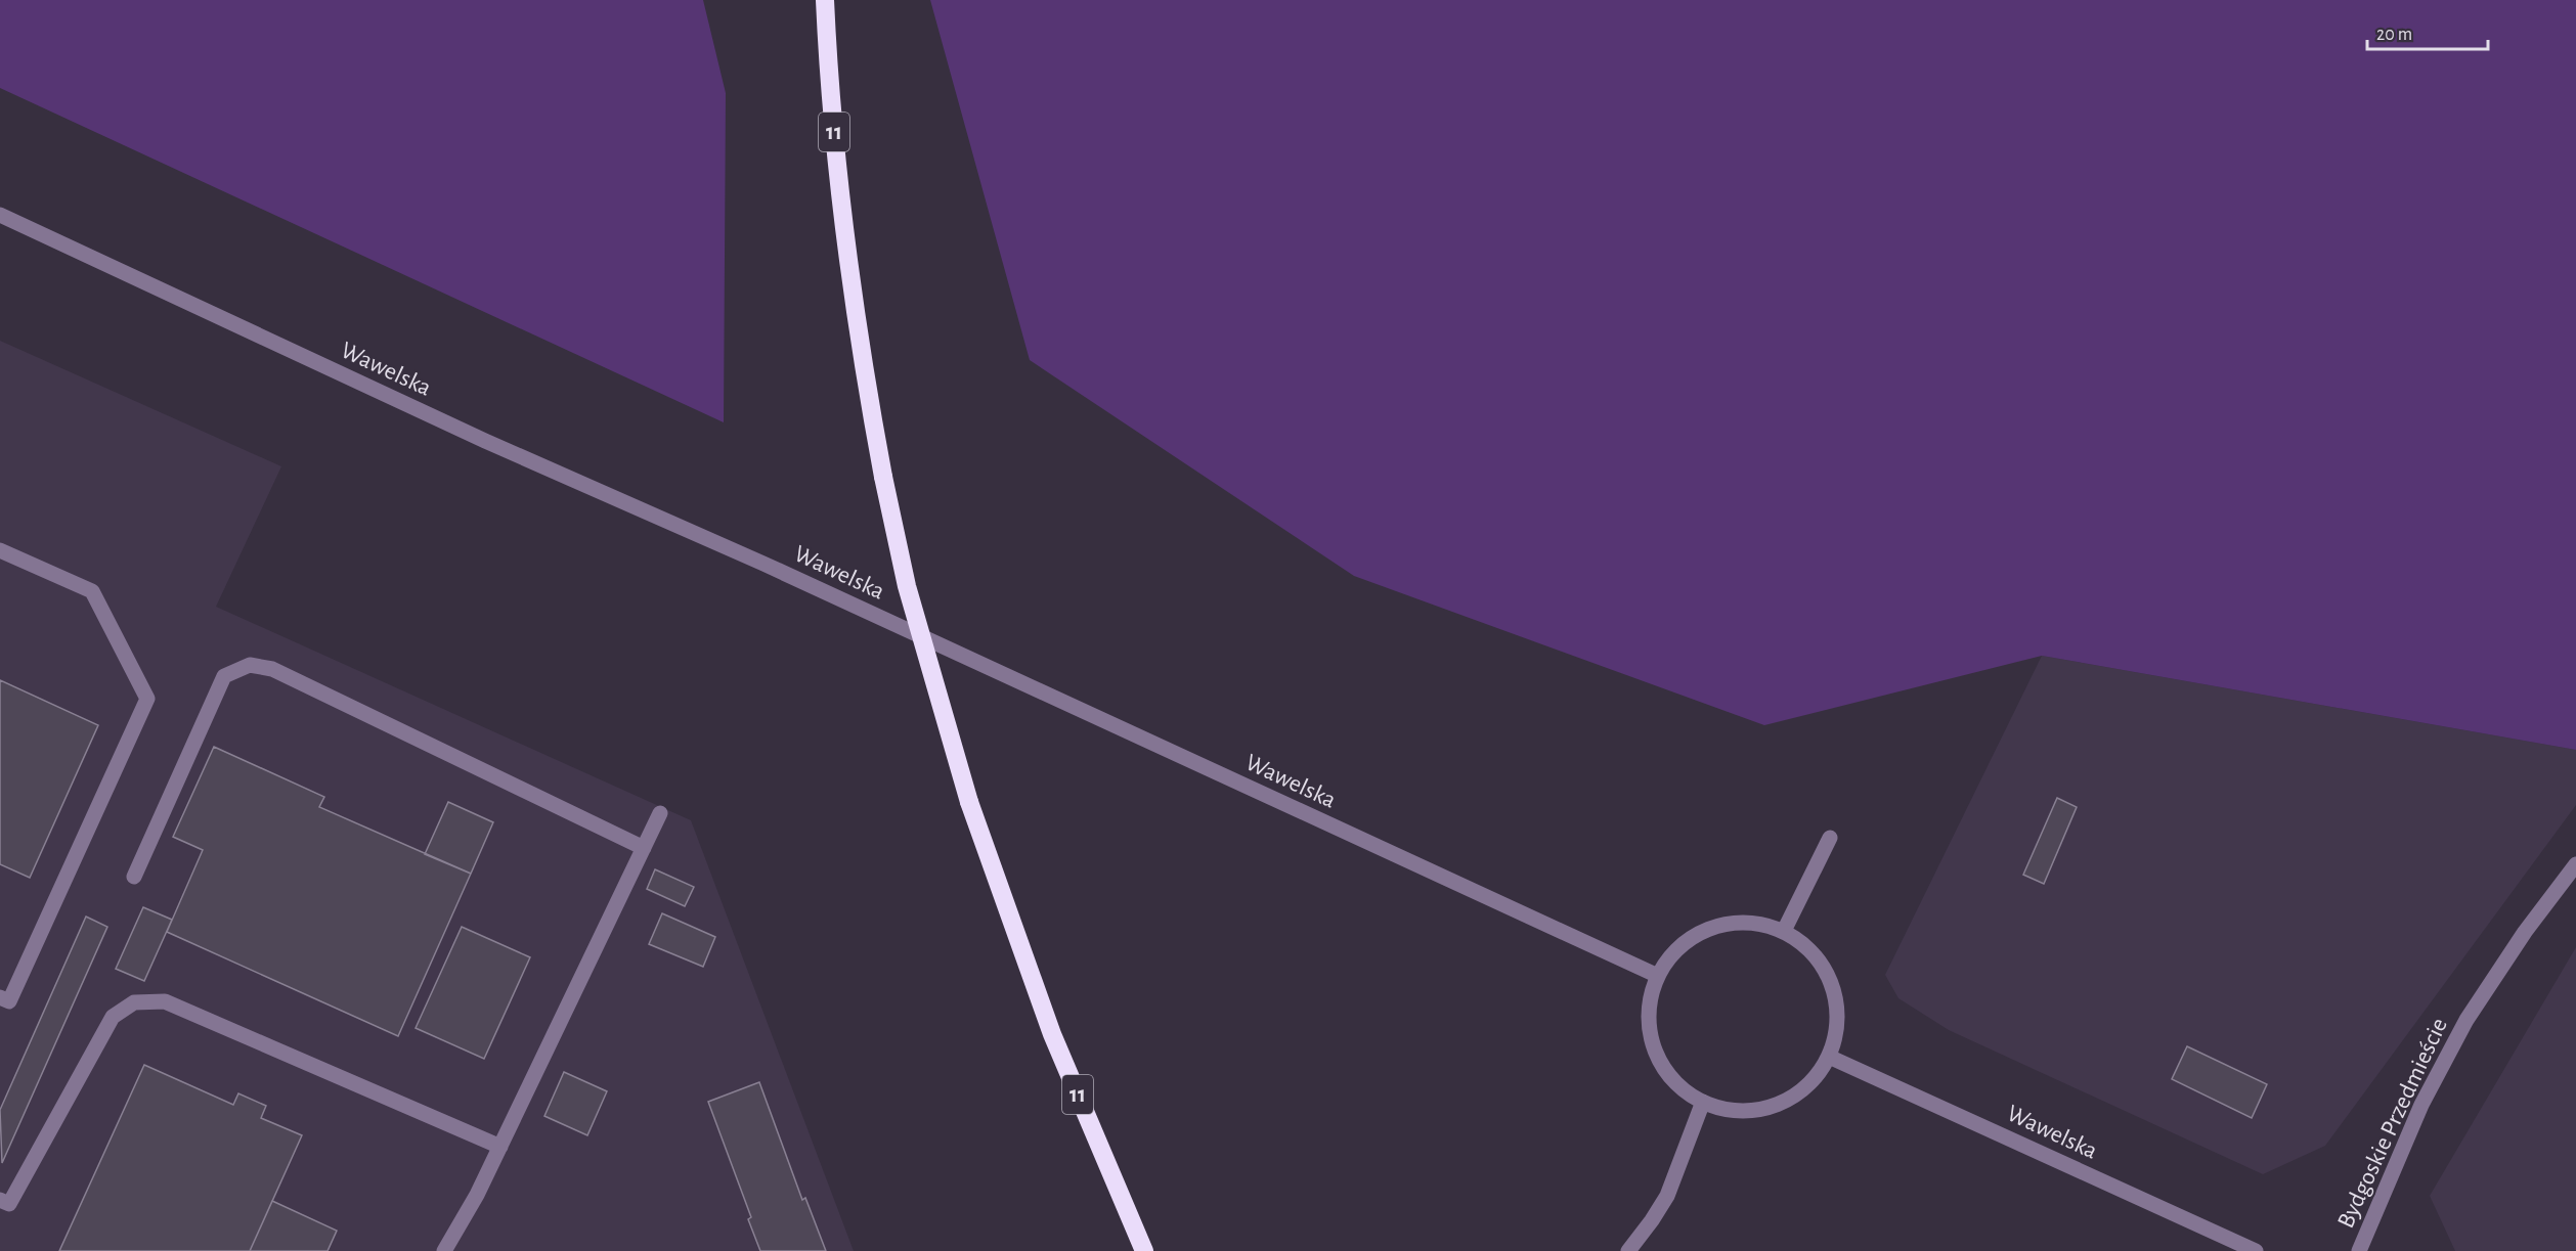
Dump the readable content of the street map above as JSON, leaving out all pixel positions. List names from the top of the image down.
{
  "streets": {
    "highway": ["11"],
    "street": ["Wawelska", "Bydgoskie Przedmieście"]
  },
  "scale_bar": "20 m"
}
